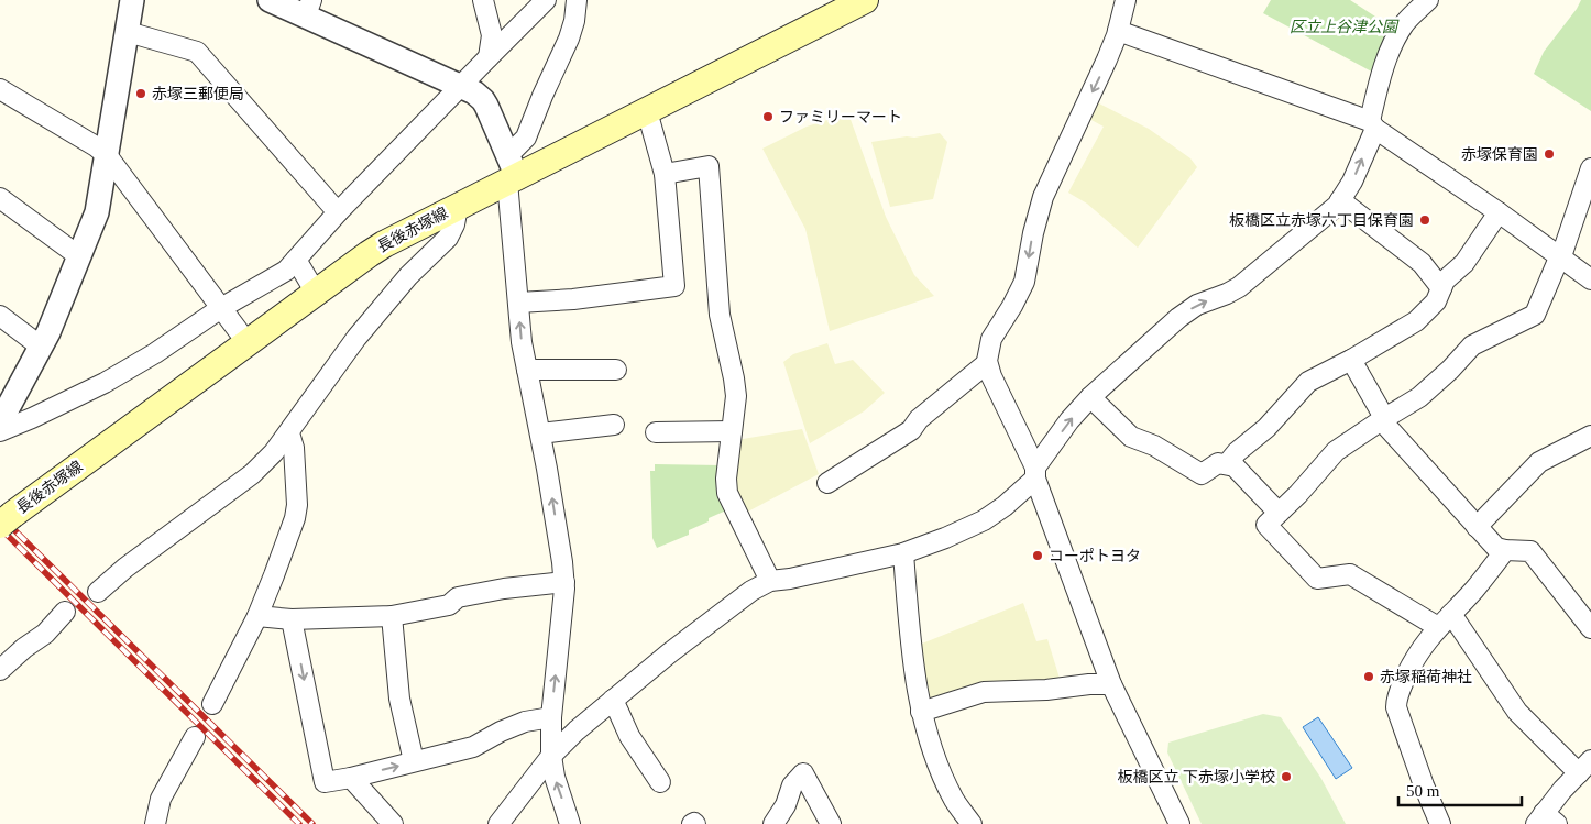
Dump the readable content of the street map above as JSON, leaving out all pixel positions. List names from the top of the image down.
{
  "streets": {
    "main road": ["長後赤塚線"]
  },
  "parks": ["区立上谷津公園"],
  "places": [
    "赤塚三郵便局",
    "ファミリーマート",
    "赤塚保育園",
    "板橋区立赤塚六丁目保育園",
    "コーポトヨタ",
    "赤塚稲荷神社",
    "板橋区立 下赤塚小学校"
  ],
  "scale_bar": "50 m"
}
